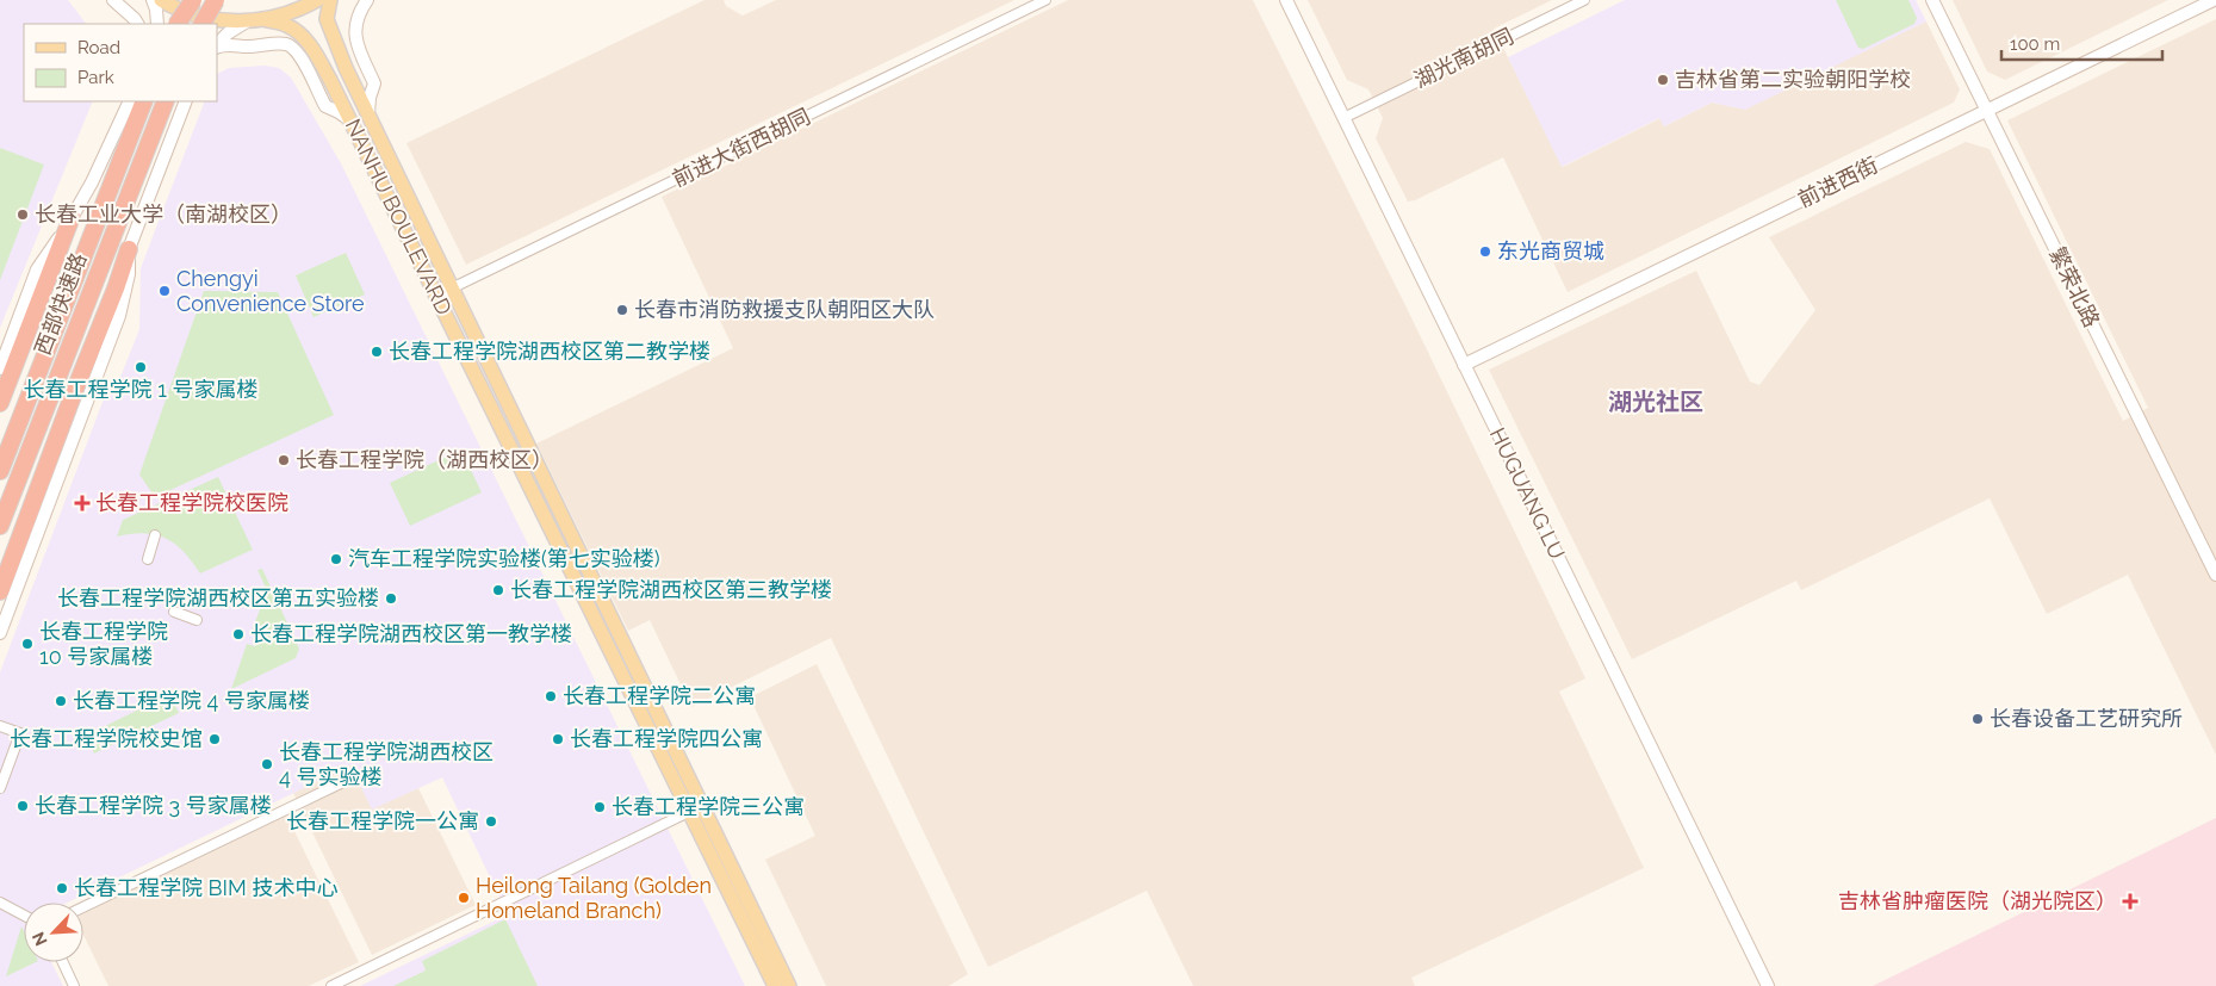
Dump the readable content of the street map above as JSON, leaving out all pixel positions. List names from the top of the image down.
{
  "streets": {
    "highway": ["西部快速路"],
    "main road": ["NANHU BOULEVARD"],
    "street": [
      "湖光南胡同",
      "前进大街西胡同",
      "前进西街",
      "繁荣北路",
      "HUGUANG LU"
    ]
  },
  "crossings": [
    ["湖光南胡同", "HUGUANG LU"],
    ["前进大街西胡同", "NANHU BOULEVARD"],
    ["前进西街", "繁荣北路"],
    ["前进西街", "HUGUANG LU"]
  ],
  "districts": ["湖光社区"],
  "places": {
    "other": [
      "吉林省第二实验朝阳学校",
      "长春工业大学（南湖校区）",
      "东光商贸城",
      "Chengyi Convenience Store",
      "长春市消防救援支队朝阳区大队",
      "长春工程学院湖西校区第二教学楼",
      "长春工程学院 1 号家属楼",
      "长春工程学院（湖西校区）",
      "汽车工程学院实验楼(第七实验楼)",
      "长春工程学院湖西校区第三教学楼",
      "长春工程学院湖西校区第五实验楼",
      "长春工程学院湖西校区第一教学楼",
      "长春工程学院 10 号家属楼",
      "长春工程学院二公寓",
      "长春工程学院 4 号家属楼",
      "长春设备工艺研究所",
      "长春工程学院校史馆",
      "长春工程学院四公寓",
      "长春工程学院湖西校区 4 号实验楼",
      "长春工程学院 3 号家属楼",
      "长春工程学院三公寓",
      "长春工程学院一公寓",
      "长春工程学院 BIM 技术中心",
      "Heilong Tailang (Golden Homeland Branch)"
    ],
    "health": ["长春工程学院校医院", "吉林省肿瘤医院（湖光院区）"]
  },
  "legend": ["Road", "Park"],
  "scale_bar": "100 m",
  "north": "bottom left"
}
